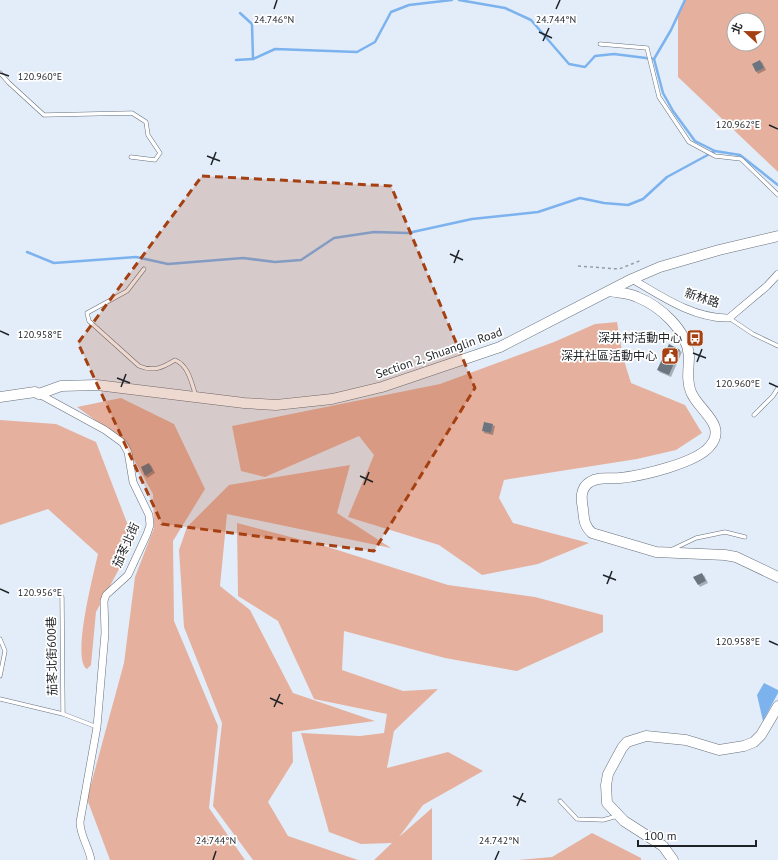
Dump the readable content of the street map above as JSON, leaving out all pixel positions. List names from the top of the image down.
{
  "streets": {
    "street": ["新林路", "Section 2, Shuanglin Road", "茄苳北街"],
    "lane": ["茄苳北街600巷"]
  },
  "crossings": [
    ["Section 2, Shuanglin Road", "茄苳北街"],
    ["茄苳北街", "茄苳北街600巷"]
  ],
  "places": {
    "bus stop": ["深井村活動中心"],
    "public building": ["深井社區活動中心"]
  },
  "scale_bar": "100 m",
  "north": "left",
  "coordinates": [
    "24.746°N",
    "24.744°N",
    "120.960°E",
    "120.962°E",
    "120.958°E",
    "120.956°E",
    "24.742°N"
  ]
}
